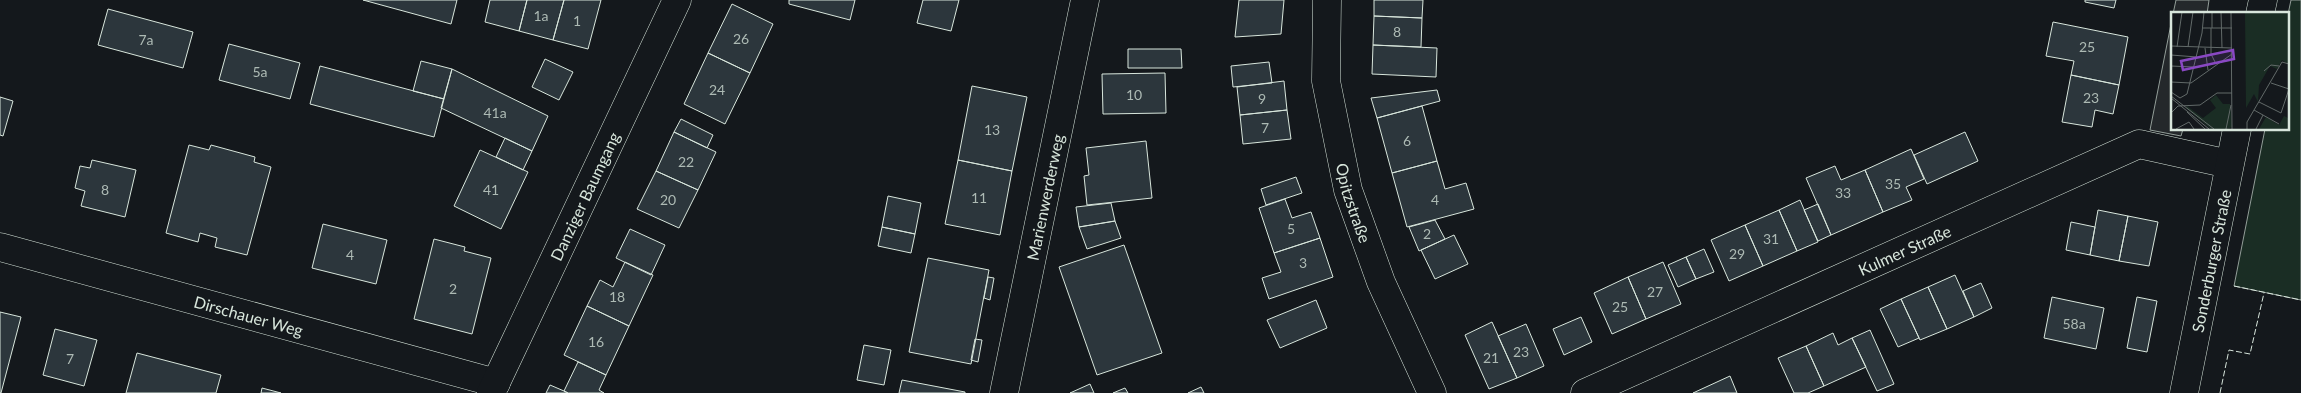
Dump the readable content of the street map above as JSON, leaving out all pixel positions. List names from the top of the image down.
{
  "streets": {
    "street": [
      "Danziger Baumgang",
      "Marienwerderweg",
      "Opitzstraße",
      "Kulmer Straße",
      "Sonderburger Straße",
      "Dirschauer Weg"
    ]
  },
  "crossings": [
    ["Danziger Baumgang", "Dirschauer Weg"],
    ["Kulmer Straße", "Sonderburger Straße"]
  ],
  "house_numbers": [
    "1a",
    "1",
    "8",
    "26",
    "7a",
    "25",
    "5a",
    "24",
    "10",
    "23",
    "9",
    "41a",
    "7",
    "13",
    "6",
    "22",
    "35",
    "8",
    "41",
    "33",
    "11",
    "20",
    "4",
    "5",
    "2",
    "31",
    "29",
    "4",
    "3",
    "2",
    "27",
    "18",
    "25",
    "58a",
    "16",
    "23",
    "21",
    "7"
  ]
}
